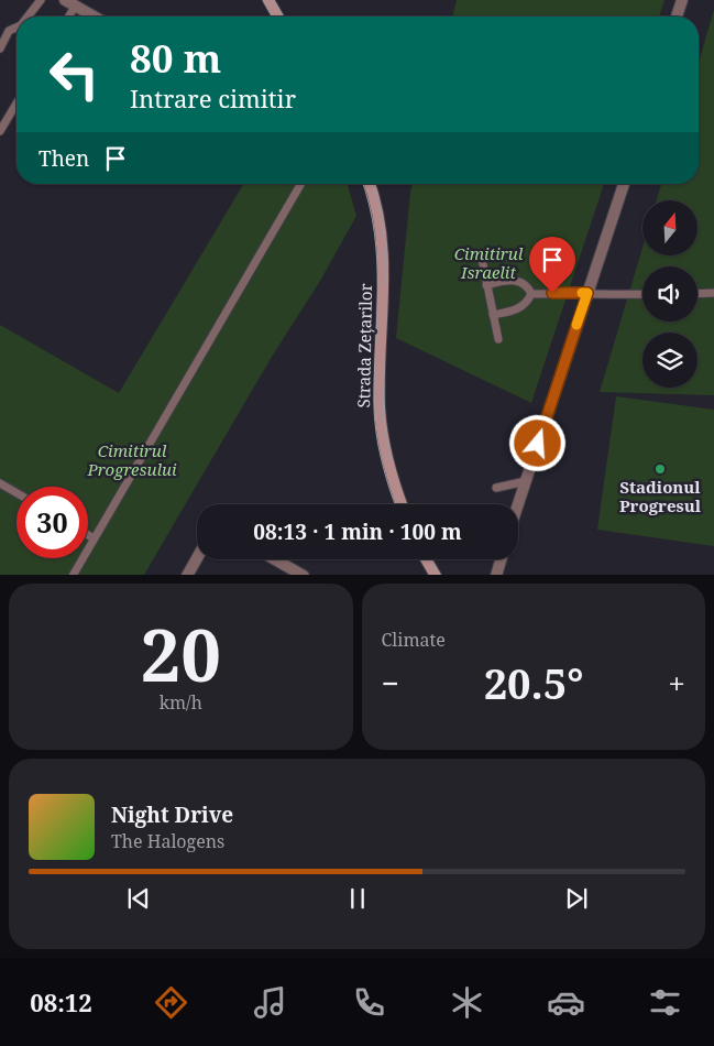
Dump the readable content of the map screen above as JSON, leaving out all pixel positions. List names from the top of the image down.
{
  "streets": {
    "main road": ["Strada Zețarilor"]
  },
  "parks": ["Cimitirul Israelit", "Cimitirul Progresului"],
  "places": ["Stadionul Progresul"],
  "north": "top",
  "page": {
    "turn": ["80 m", "Intrare cimitir"],
    "then": "Then",
    "limit": "30",
    "trip": "08:13 · 1 min · 100 m",
    "tile": [
      ["20", "km/h"],
      "Climate"
    ],
    "heat": ["−", "20.5°", "+"],
    "song": ["Night Drive", "The Halogens"],
    "tabs": "08:12"
  }
}
